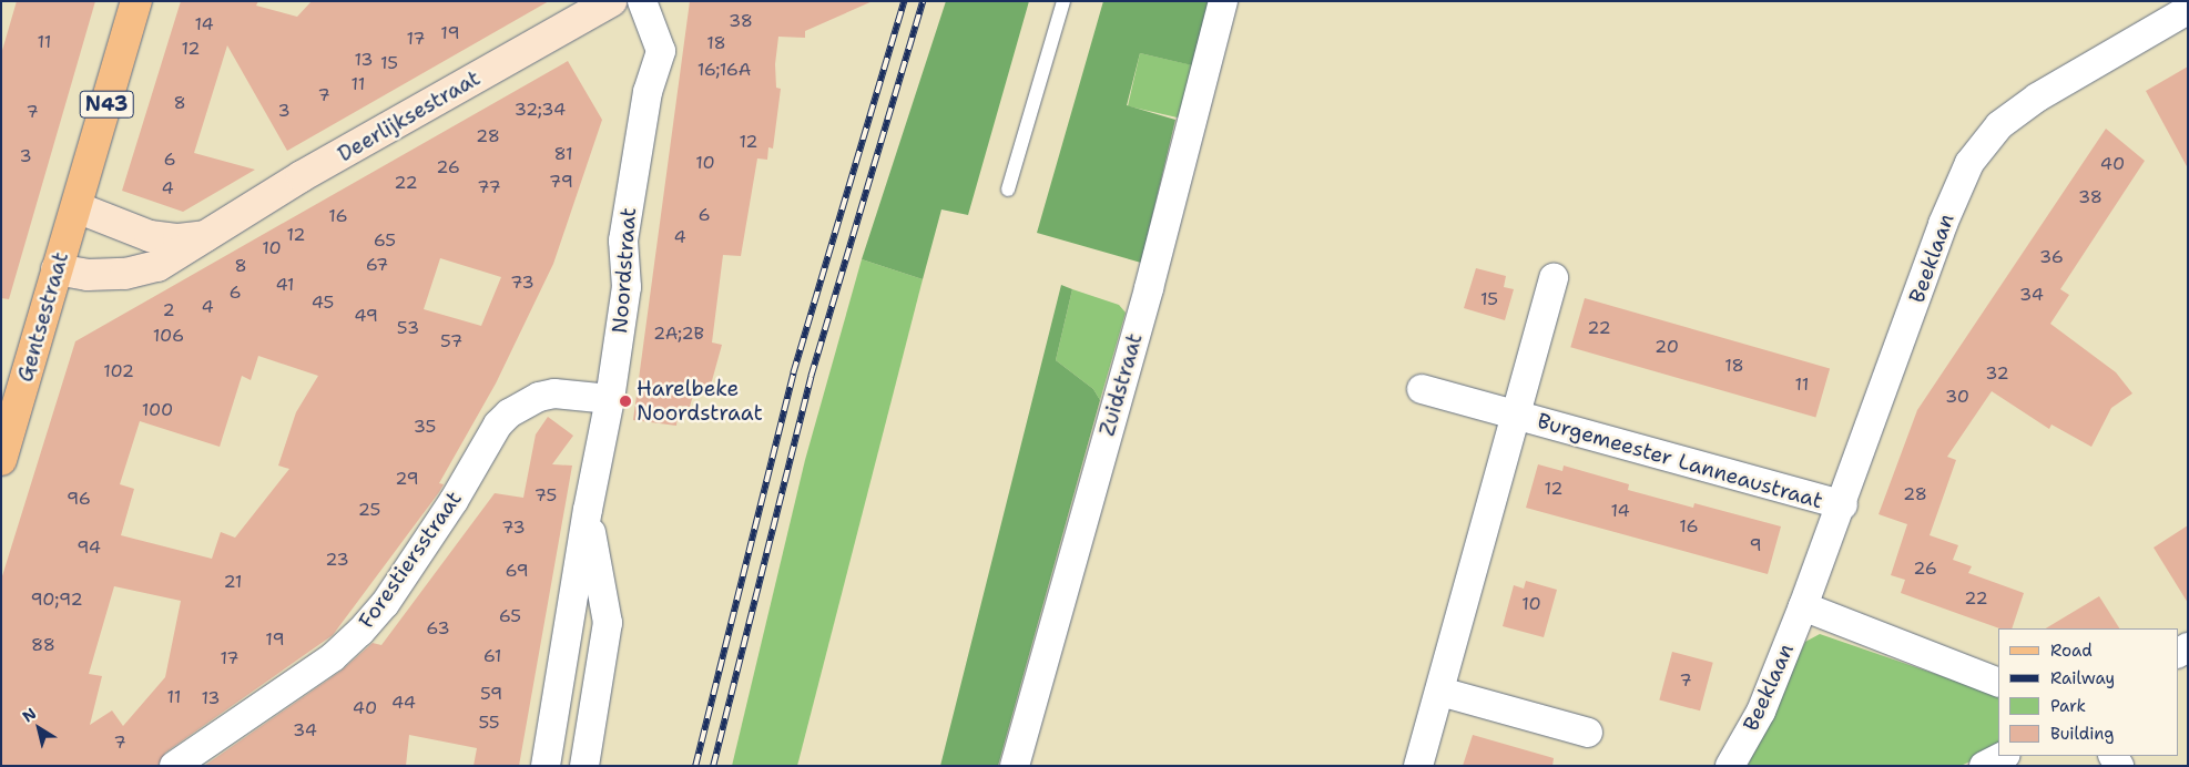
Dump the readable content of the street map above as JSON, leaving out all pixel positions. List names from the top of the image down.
{
  "streets": {
    "main road": ["N43", "Deerlijksestraat", "Gentsestraat"],
    "street": [
      "Beeklaan",
      "Noordstraat",
      "Zuidstraat",
      "Burgemeester Lanneaustraat",
      "Forestiersstraat"
    ]
  },
  "crossings": [
    ["N43", "Deerlijksestraat"],
    ["N43", "Gentsestraat"],
    ["Deerlijksestraat", "Gentsestraat"],
    ["Beeklaan", "Burgemeester Lanneaustraat"],
    ["Noordstraat", "Forestiersstraat"]
  ],
  "places": ["Harelbeke Noordstraat"],
  "house_numbers": [
    "38",
    "14",
    "19",
    "17",
    "11",
    "18",
    "12",
    "13",
    "15",
    "16;16A",
    "11",
    "7",
    "8",
    "32;34",
    "3",
    "7",
    "28",
    "12",
    "81",
    "3",
    "6",
    "10",
    "40",
    "26",
    "79",
    "22",
    "77",
    "4",
    "38",
    "6",
    "16",
    "12",
    "4",
    "65",
    "10",
    "36",
    "67",
    "8",
    "73",
    "41",
    "6",
    "34",
    "15",
    "45",
    "4",
    "2",
    "49",
    "53",
    "22",
    "2A;2B",
    "106",
    "57",
    "20",
    "18",
    "102",
    "32",
    "11",
    "30",
    "100",
    "35",
    "29",
    "12",
    "28",
    "75",
    "96",
    "25",
    "14",
    "16",
    "73",
    "9",
    "94",
    "23",
    "26",
    "69",
    "21",
    "22",
    "90;92",
    "10",
    "65",
    "63",
    "19",
    "88",
    "61",
    "17",
    "7",
    "59",
    "11",
    "13",
    "44",
    "40",
    "55",
    "34",
    "7"
  ],
  "legend": [
    "Road",
    "Railway",
    "Park",
    "Building"
  ],
  "north": "top left"
}
